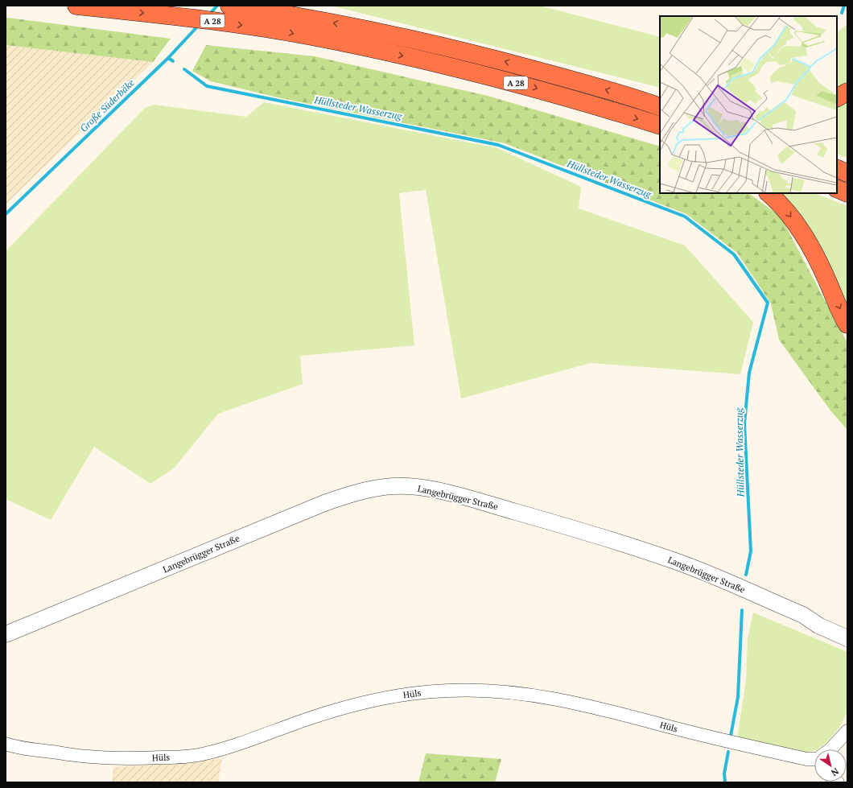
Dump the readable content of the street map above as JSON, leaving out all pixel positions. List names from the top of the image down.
{
  "streets": {
    "highway": ["A 28"],
    "street": ["Langebrügger Straße", "Hüls"]
  },
  "water": ["Große Süderbäke", "Hüllsteder Wasserzug"],
  "north": "bottom right"
}
